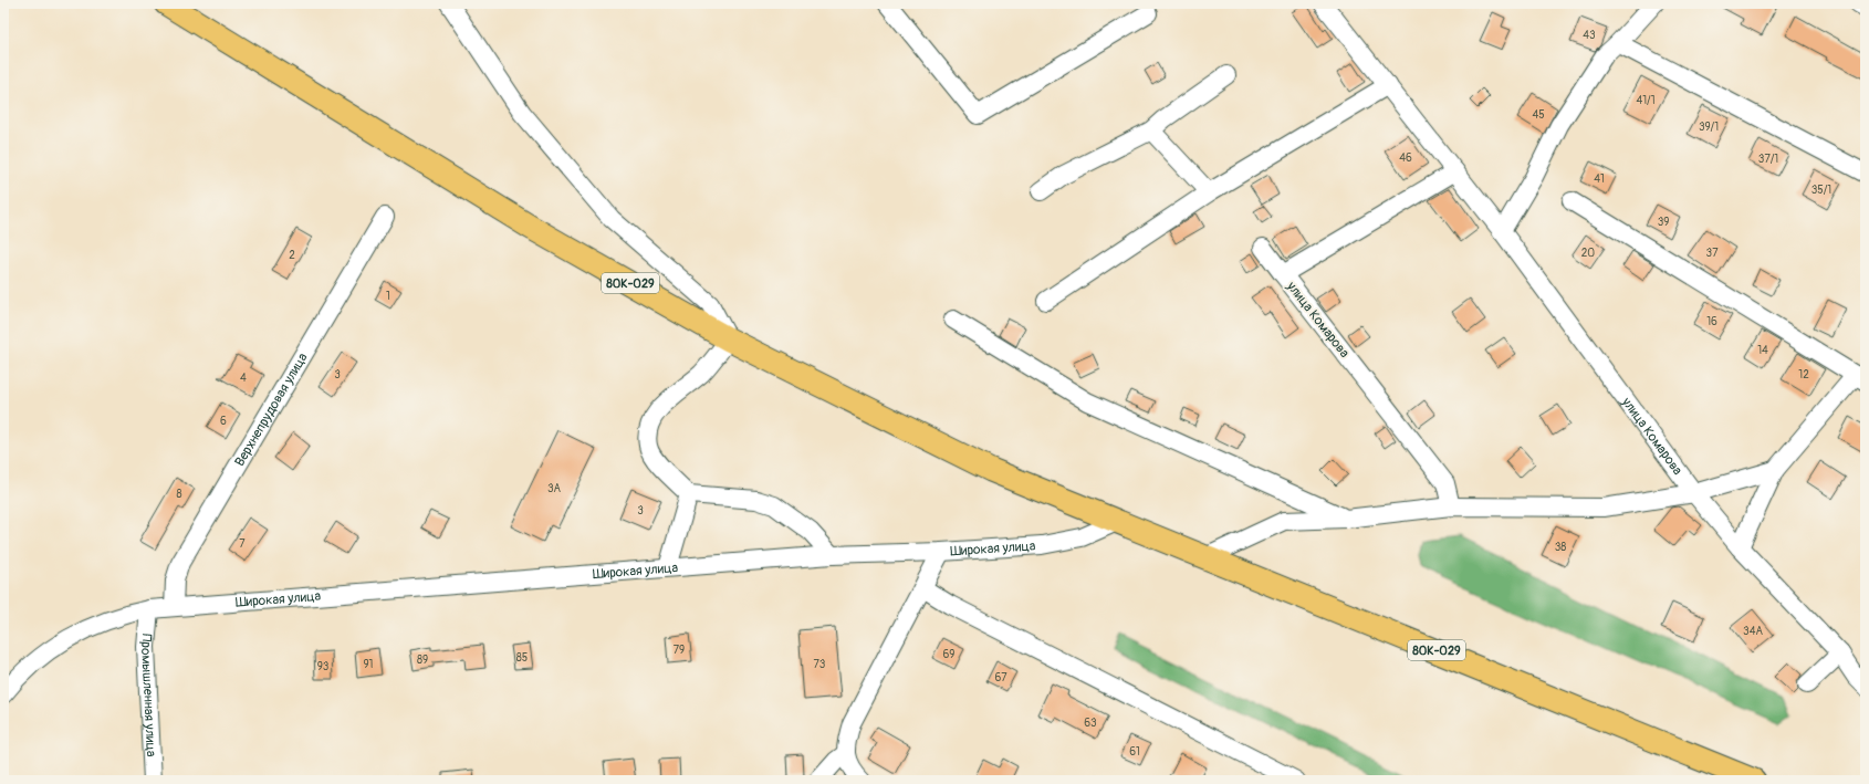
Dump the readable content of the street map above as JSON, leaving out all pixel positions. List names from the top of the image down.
{
  "streets": {
    "main road": ["80К-029"],
    "street": [
      "улица Комарова",
      "Верхнепрудовая улица",
      "Широкая улица",
      "Промышленная улица"
    ]
  },
  "crossings": [
    ["80К-029", "Широкая улица"],
    ["Верхнепрудовая улица", "Широкая улица"],
    ["Широкая улица", "Промышленная улица"]
  ],
  "house_numbers": [
    "43",
    "41/1",
    "45",
    "39/1",
    "46",
    "37/1",
    "41",
    "35/1",
    "39",
    "20",
    "37",
    "2",
    "1",
    "16",
    "14",
    "3",
    "12",
    "4",
    "6",
    "3А",
    "8",
    "3",
    "7",
    "38",
    "34А",
    "79",
    "69",
    "85",
    "89",
    "91",
    "73",
    "93",
    "67",
    "63",
    "61"
  ]
}
